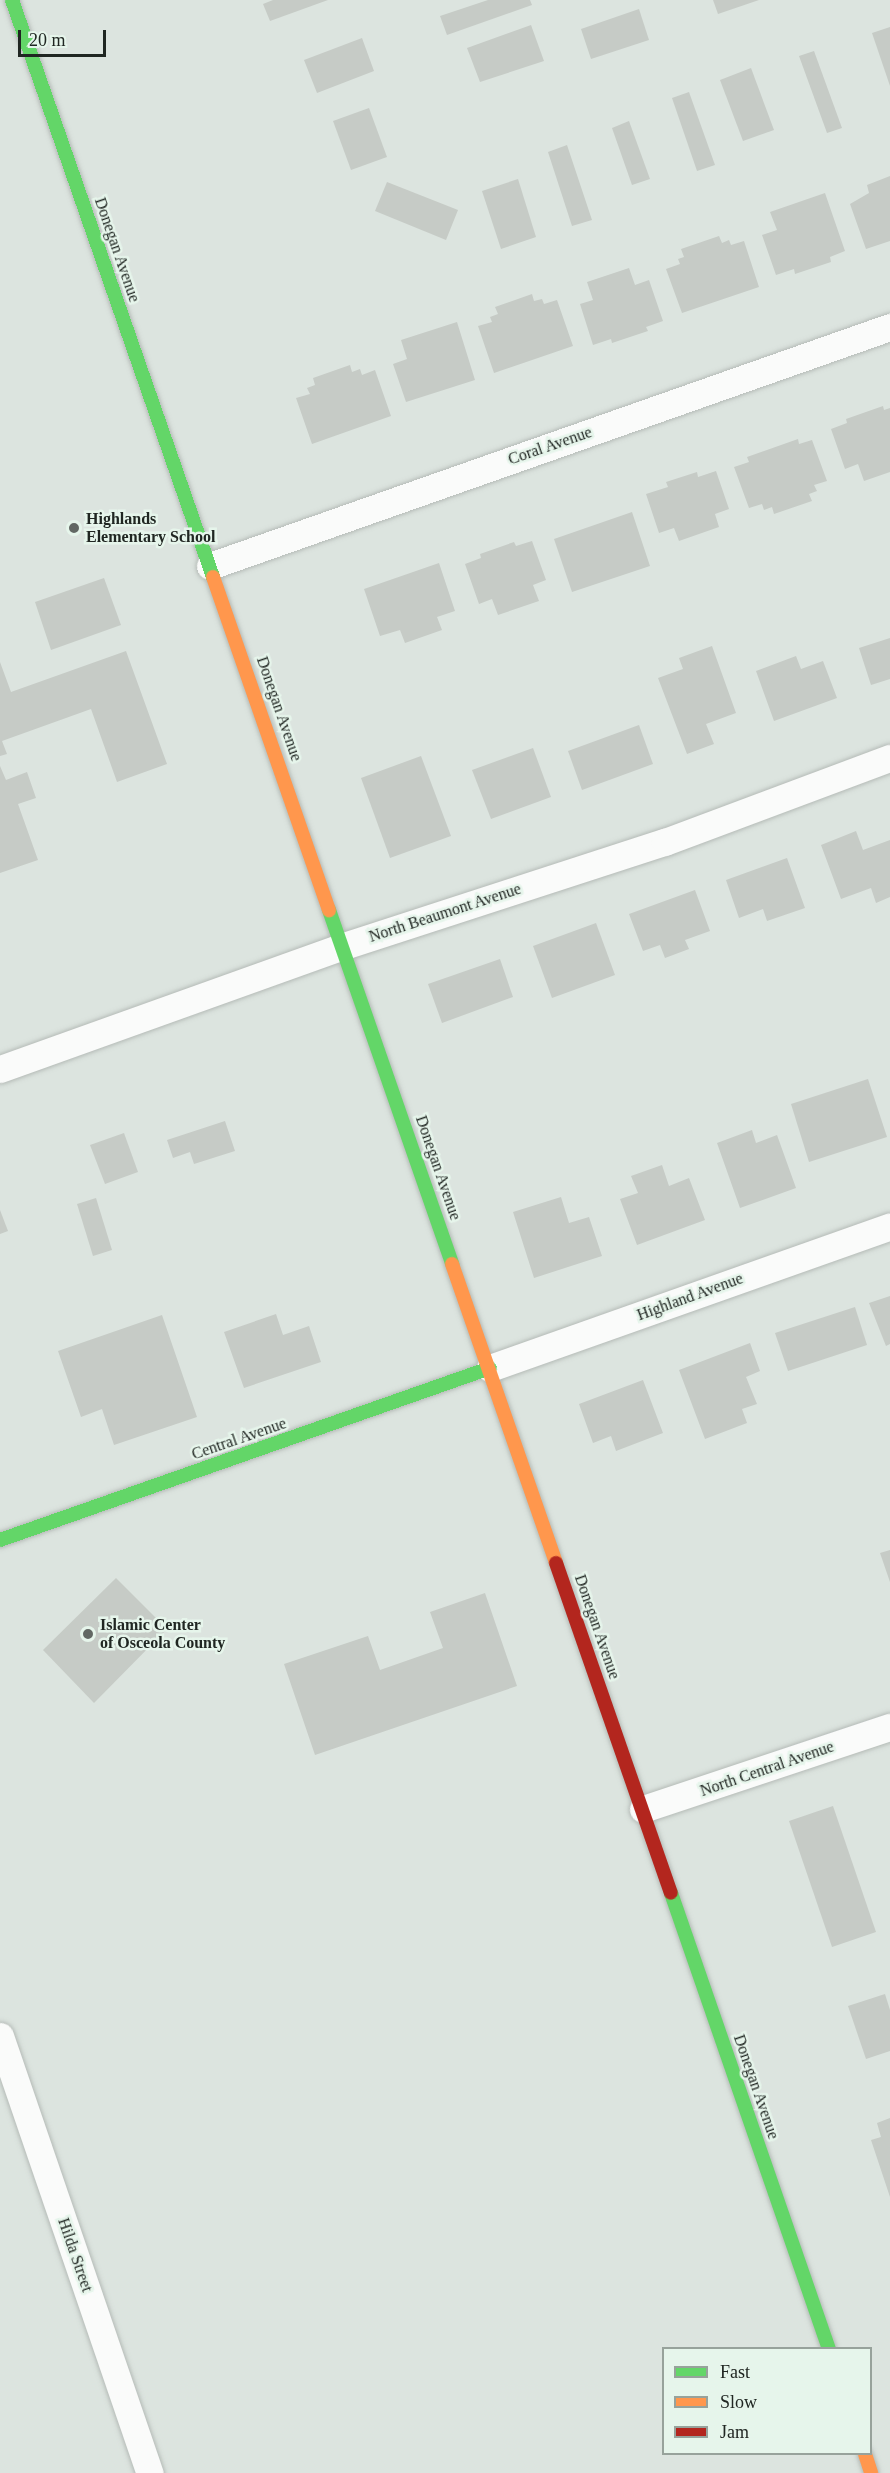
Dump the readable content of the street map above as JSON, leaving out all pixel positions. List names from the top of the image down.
{
  "streets": {
    "street": [
      "Donegan Avenue",
      "Coral Avenue",
      "North Beaumont Avenue",
      "Highland Avenue",
      "Central Avenue",
      "North Central Avenue",
      "Hilda Street"
    ]
  },
  "crossings": [
    ["Donegan Avenue", "Coral Avenue"],
    ["Donegan Avenue", "North Beaumont Avenue"],
    ["Donegan Avenue", "Highland Avenue"],
    ["Donegan Avenue", "Central Avenue"],
    ["Donegan Avenue", "North Central Avenue"],
    ["Highland Avenue", "Central Avenue"]
  ],
  "places": ["Highlands Elementary School", "Islamic Center of Osceola County"],
  "legend": ["Fast", "Slow", "Jam"],
  "scale_bar": "20 m"
}
